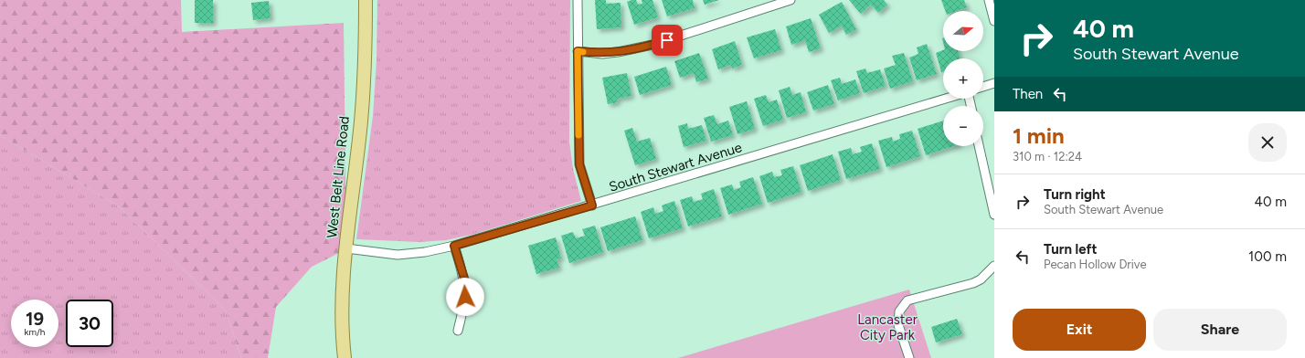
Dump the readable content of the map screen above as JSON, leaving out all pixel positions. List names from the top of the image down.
{
  "streets": {
    "main road": ["West Belt Line Road"],
    "street": ["South Stewart Avenue"]
  },
  "crossings": [
    ["South Stewart Avenue", "West Belt Line Road"]
  ],
  "parks": ["Lancaster City Park"],
  "north": "right",
  "page": {
    "turn": ["40 m", "South Stewart Avenue"],
    "map_buttons": ["+", "−"],
    "then": "Then",
    "heading": ["1 min", "310 m · 12:24"],
    "list": [
      {
        "name": "Turn right",
        "note": "South Stewart Avenue",
        "value": "40 m"
      },
      {
        "name": "Turn left",
        "note": "Pecan Hollow Drive",
        "value": "100 m"
      }
    ],
    "speed": "19 km/h",
    "limit": "30",
    "buttons": ["Exit", "Share"]
  }
}
